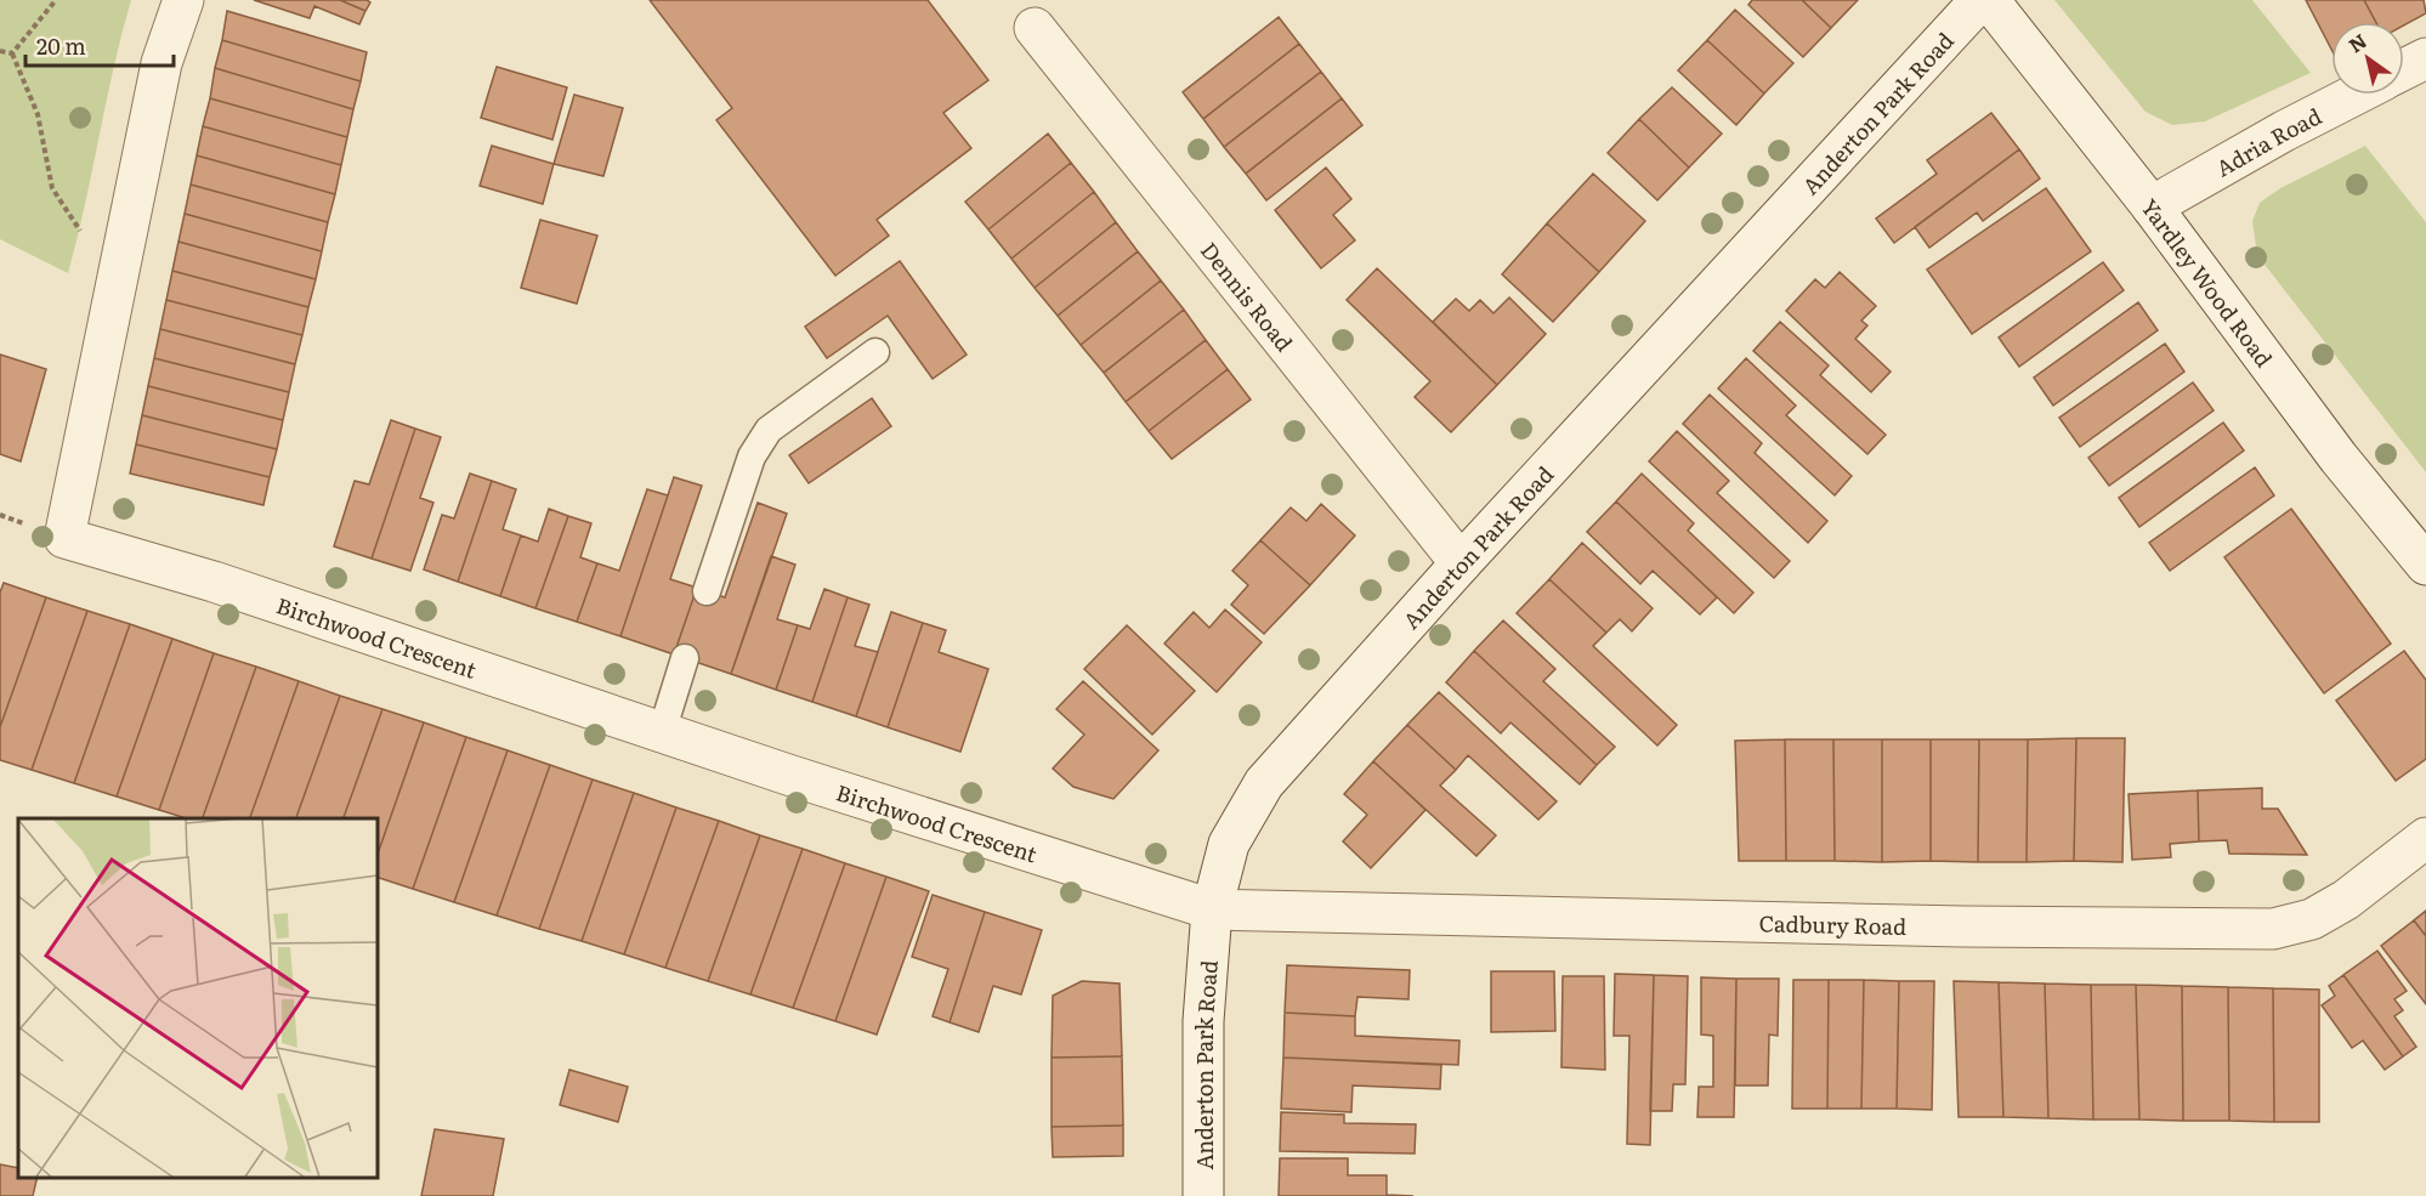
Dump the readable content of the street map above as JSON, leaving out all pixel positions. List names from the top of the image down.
{
  "streets": {
    "street": [
      "Anderton Park Road",
      "Adria Road",
      "Yardley Wood Road",
      "Dennis Road",
      "Birchwood Crescent",
      "Cadbury Road"
    ]
  },
  "crossings": [
    ["Anderton Park Road", "Dennis Road"],
    ["Anderton Park Road", "Birchwood Crescent"],
    ["Anderton Park Road", "Cadbury Road"],
    ["Adria Road", "Yardley Wood Road"],
    ["Birchwood Crescent", "Cadbury Road"]
  ],
  "scale_bar": "20 m",
  "north": "top left"
}
